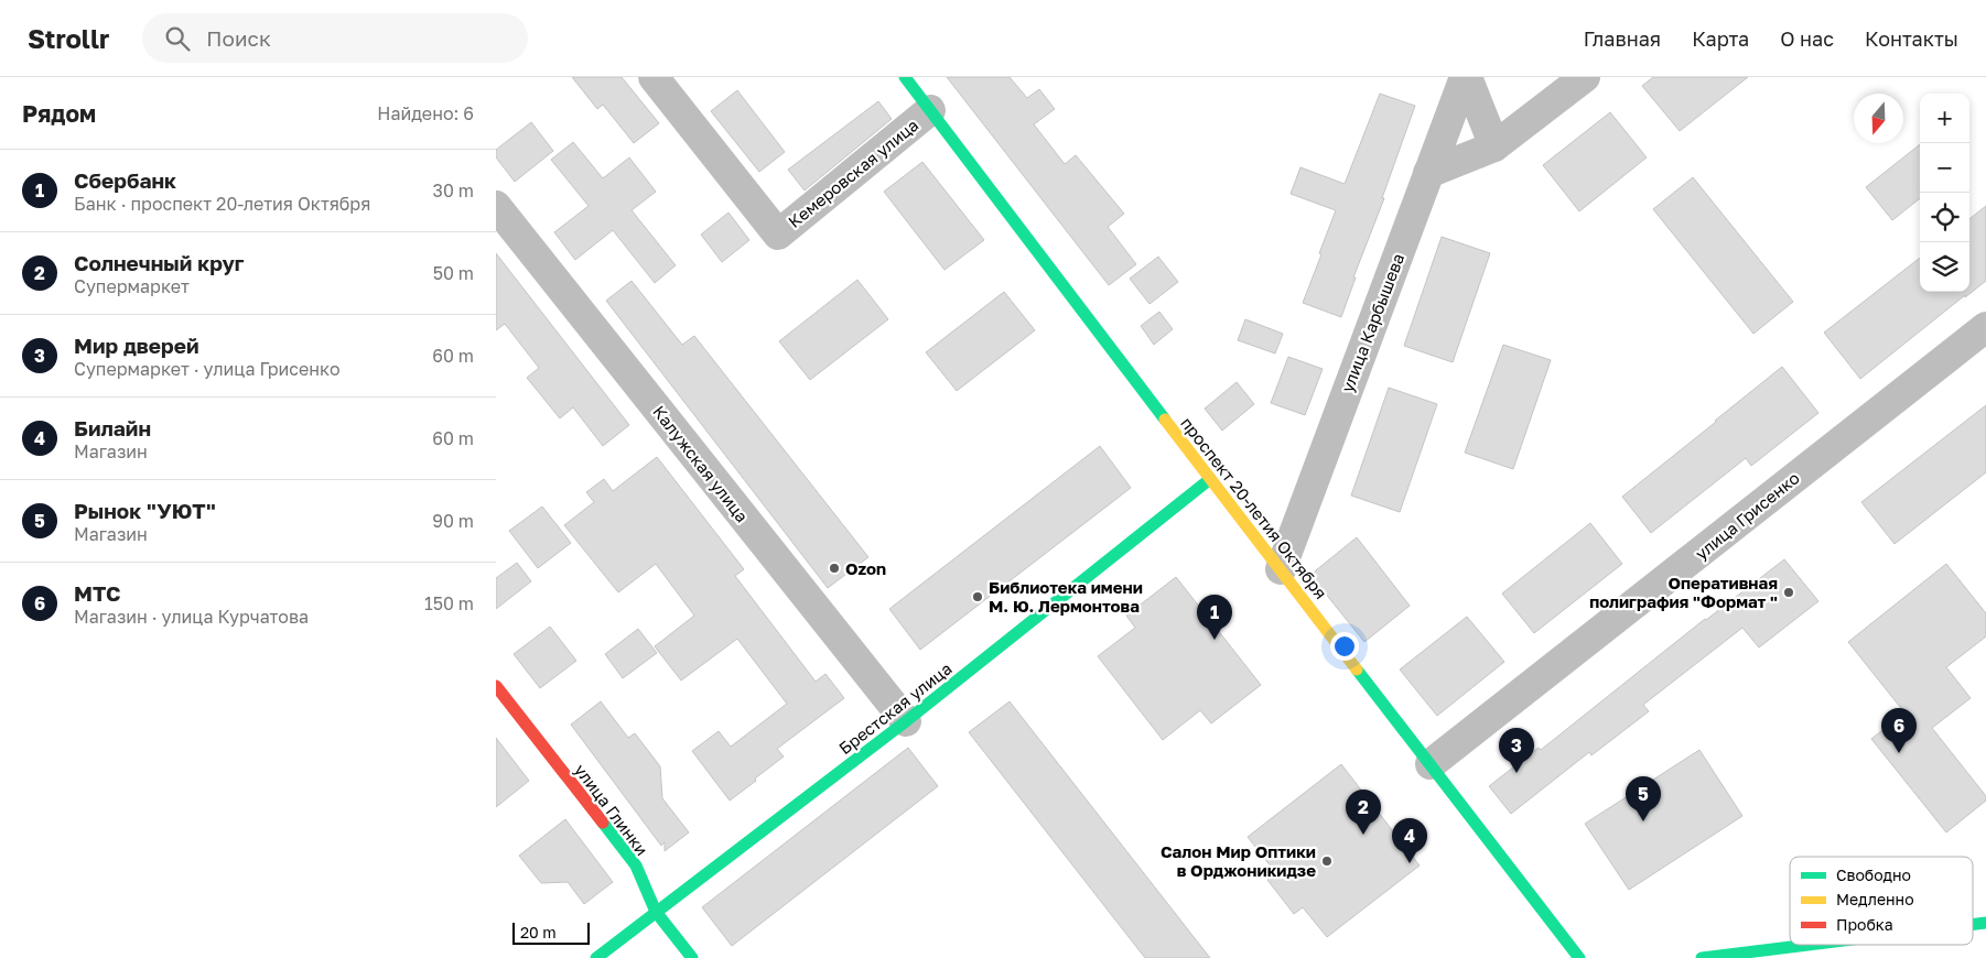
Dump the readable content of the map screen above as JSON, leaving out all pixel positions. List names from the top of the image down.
{
  "streets": {
    "street": [
      "Кемеровская улица",
      "улица Карбышева",
      "Калужская улица",
      "проспект 20-летия Октября",
      "улица Грисенко",
      "Брестская улица",
      "улица Глинки"
    ]
  },
  "crossings": [
    ["Кемеровская улица", "проспект 20-летия Октября"],
    ["улица Карбышева", "проспект 20-летия Октября"],
    ["Калужская улица", "Брестская улица"],
    ["проспект 20-летия Октября", "улица Грисенко"],
    ["проспект 20-летия Октября", "Брестская улица"],
    ["Брестская улица", "улица Глинки"]
  ],
  "places": [
    "Ozon",
    "Оперативная полиграфия \"Формат \"",
    "Библиотека имени М. Ю. Лермонтова",
    "Салон Мир Оптики в Орджоникидзе"
  ],
  "legend": ["Свободно", "Медленно", "Пробка"],
  "scale_bar": "20 m",
  "north": "bottom",
  "page": {
    "header": "Strollr",
    "search": "Поиск",
    "nav": [
      "Главная",
      "Карта",
      "О нас",
      "Контакты"
    ],
    "heading": ["Рядом", "Найдено: 6"],
    "map_buttons": ["+", "−"],
    "list": [
      {
        "mark": "1",
        "name": "Сбербанк",
        "note": "Банк · проспект 20-летия Октября",
        "value": "30 m"
      },
      {
        "mark": "2",
        "name": "Солнечный круг",
        "note": "Супермаркет",
        "value": "50 m"
      },
      {
        "mark": "3",
        "name": "Мир дверей",
        "note": "Супермаркет · улица Грисенко",
        "value": "60 m"
      },
      {
        "mark": "4",
        "name": "Билайн",
        "note": "Магазин",
        "value": "60 m"
      },
      {
        "mark": "5",
        "name": "Рынок \"УЮТ\"",
        "note": "Магазин",
        "value": "90 m"
      },
      {
        "mark": "6",
        "name": "МТС",
        "note": "Магазин · улица Курчатова",
        "value": "150 m"
      }
    ],
    "pins": [
      "1",
      "6",
      "3",
      "5",
      "2",
      "4"
    ],
    "scale": "20 m"
  }
}
